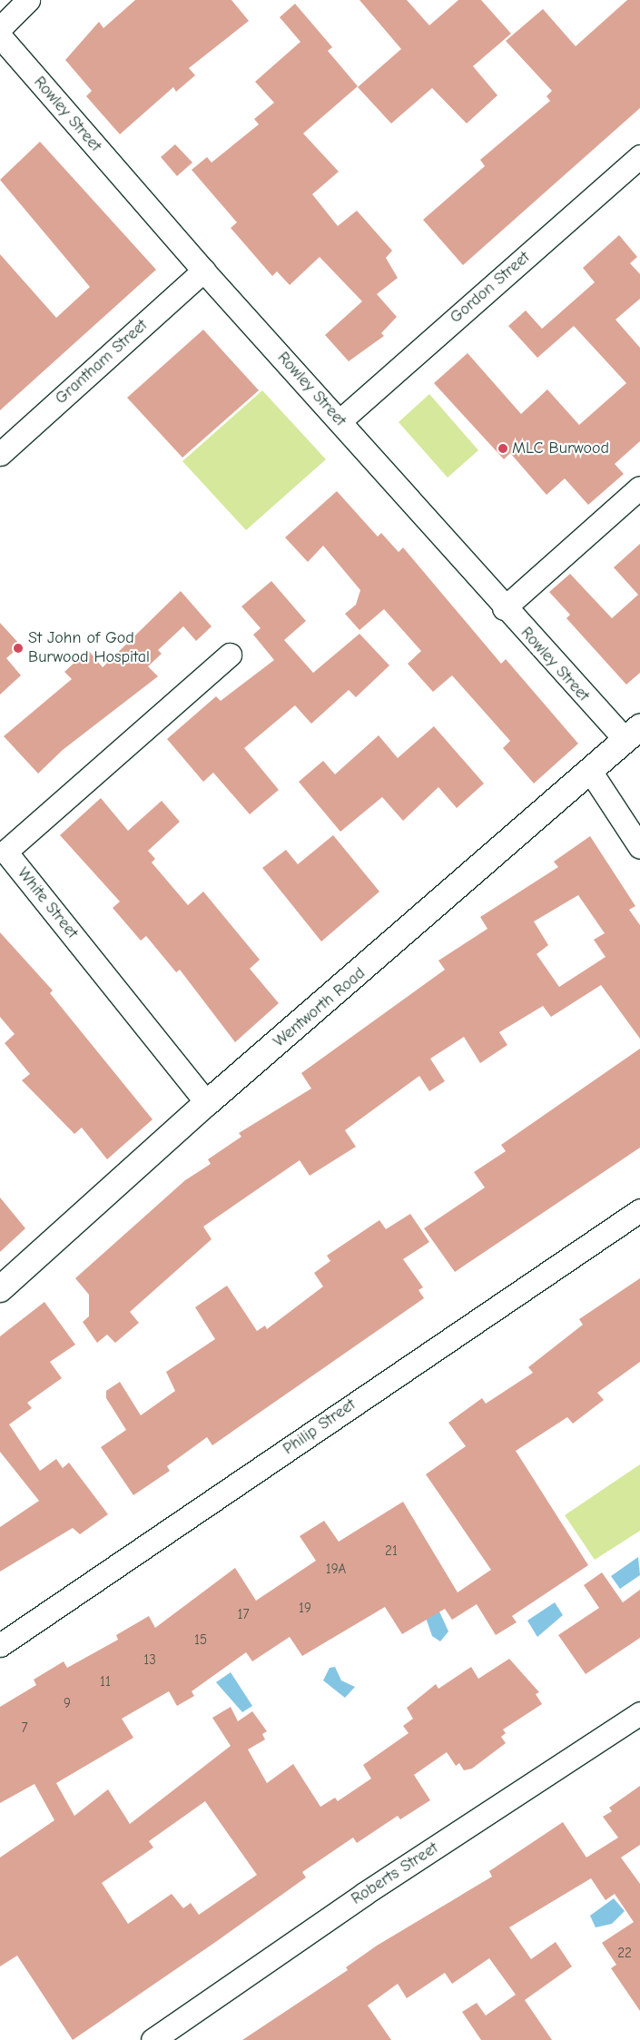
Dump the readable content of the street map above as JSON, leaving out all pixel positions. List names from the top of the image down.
{
  "streets": {
    "street": [
      "Rowley Street",
      "Gordon Street",
      "Grantham Street",
      "White Street",
      "Wentworth Road",
      "Philip Street",
      "Roberts Street"
    ]
  },
  "crossings": [
    ["Rowley Street", "Gordon Street"],
    ["Rowley Street", "Grantham Street"],
    ["Rowley Street", "Wentworth Road"],
    ["White Street", "Wentworth Road"]
  ],
  "places": ["MLC Burwood", "St John of God Burwood Hospital"],
  "house_numbers": [
    "21",
    "19A",
    "19",
    "17",
    "15",
    "13",
    "11",
    "9",
    "7",
    "22"
  ]
}
